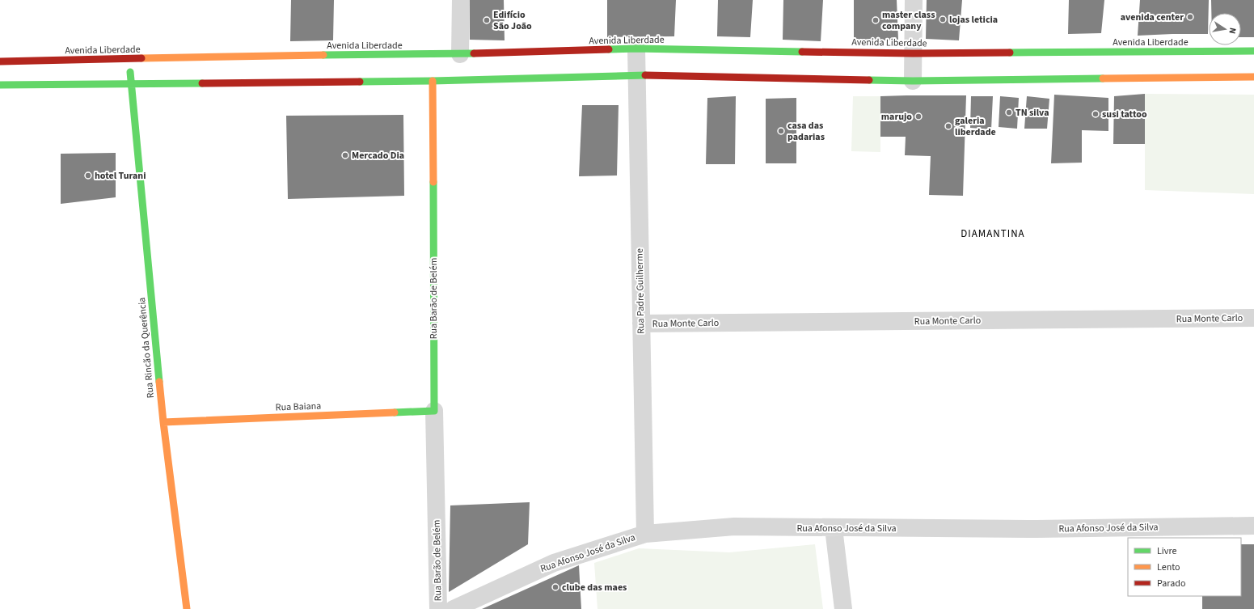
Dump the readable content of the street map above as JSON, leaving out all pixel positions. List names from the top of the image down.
{
  "streets": {
    "main road": [
      "Avenida Liberdade",
      "Rua Barão de Belém",
      "Rua Rincão da Querência",
      "Rua Baiana"
    ],
    "street": ["Rua Padre Guilherme", "Rua Monte Carlo", "Rua Afonso José da Silva"]
  },
  "crossings": [
    ["Avenida Liberdade", "Rua Padre Guilherme"],
    ["Avenida Liberdade", "Rua Rincão da Querência"],
    ["Rua Padre Guilherme", "Rua Monte Carlo"],
    ["Rua Padre Guilherme", "Rua Afonso José da Silva"],
    ["Rua Barão de Belém", "Rua Baiana"],
    ["Rua Rincão da Querência", "Rua Baiana"]
  ],
  "districts": ["DIAMANTINA"],
  "places": [
    "avenida center",
    "lojas leticia",
    "Edifício São João",
    "master class company",
    "TN silva",
    "susi tattoo",
    "marujo",
    "galeria liberdade",
    "casa das padarias",
    "Mercado Dia",
    "hotel Turani",
    "clube das maes"
  ],
  "legend": ["Livre", "Lento", "Parado"],
  "north": "right"
}
